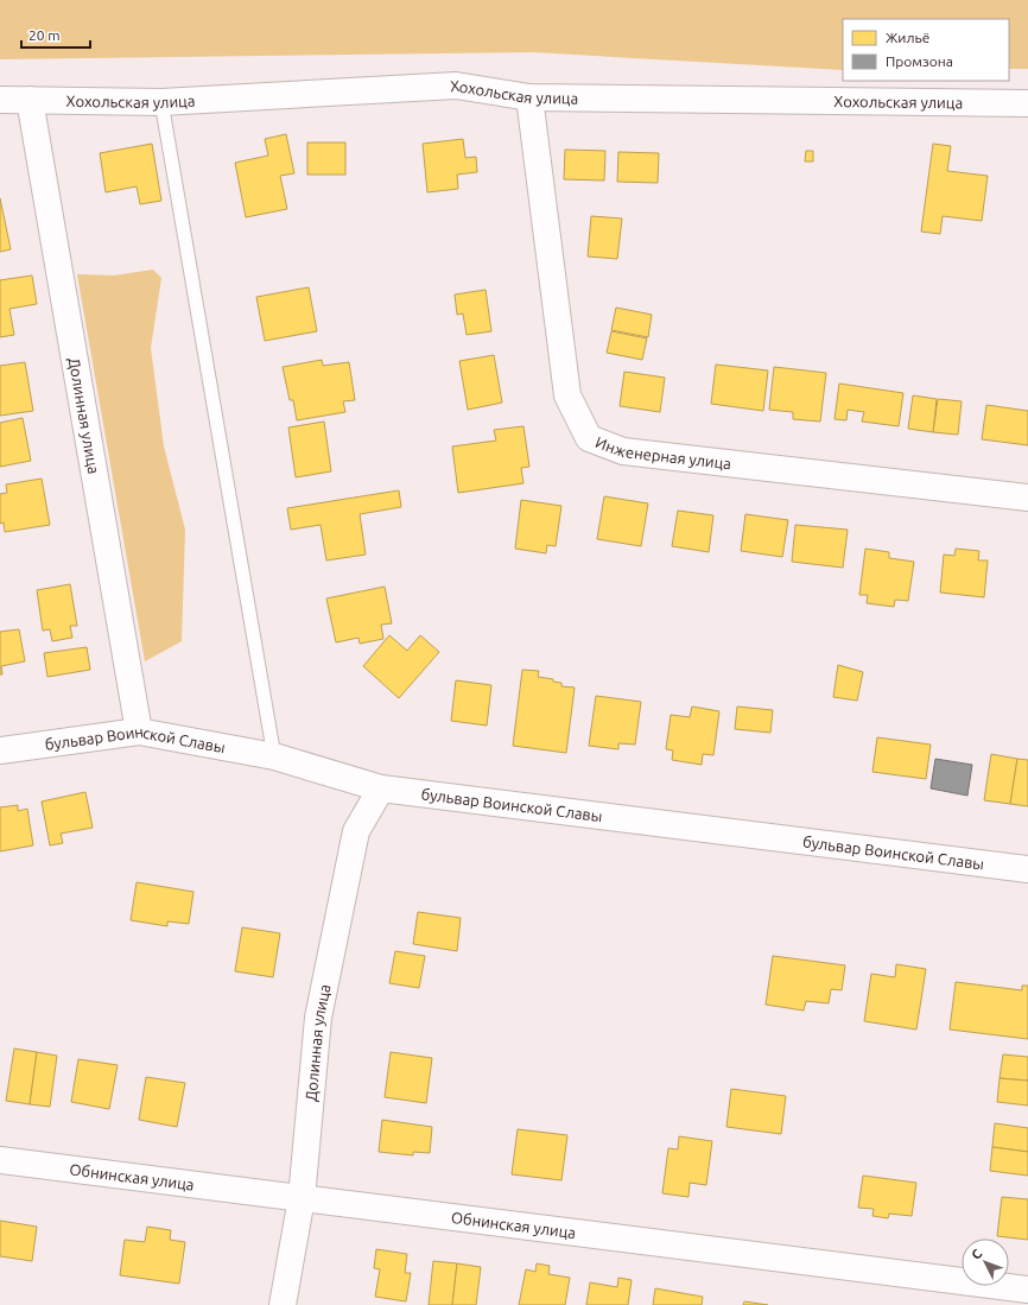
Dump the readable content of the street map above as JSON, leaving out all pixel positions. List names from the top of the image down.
{
  "streets": {
    "street": [
      "Хохольская улица",
      "Долинная улица",
      "Инженерная улица",
      "бульвар Воинской Славы",
      "Обнинская улица"
    ]
  },
  "crossings": [
    ["Хохольская улица", "Долинная улица"],
    ["Хохольская улица", "Инженерная улица"],
    ["Долинная улица", "бульвар Воинской Славы"],
    ["Долинная улица", "Обнинская улица"]
  ],
  "legend": ["Жильё", "Промзона"],
  "scale_bar": "20 m",
  "north": "top left"
}
